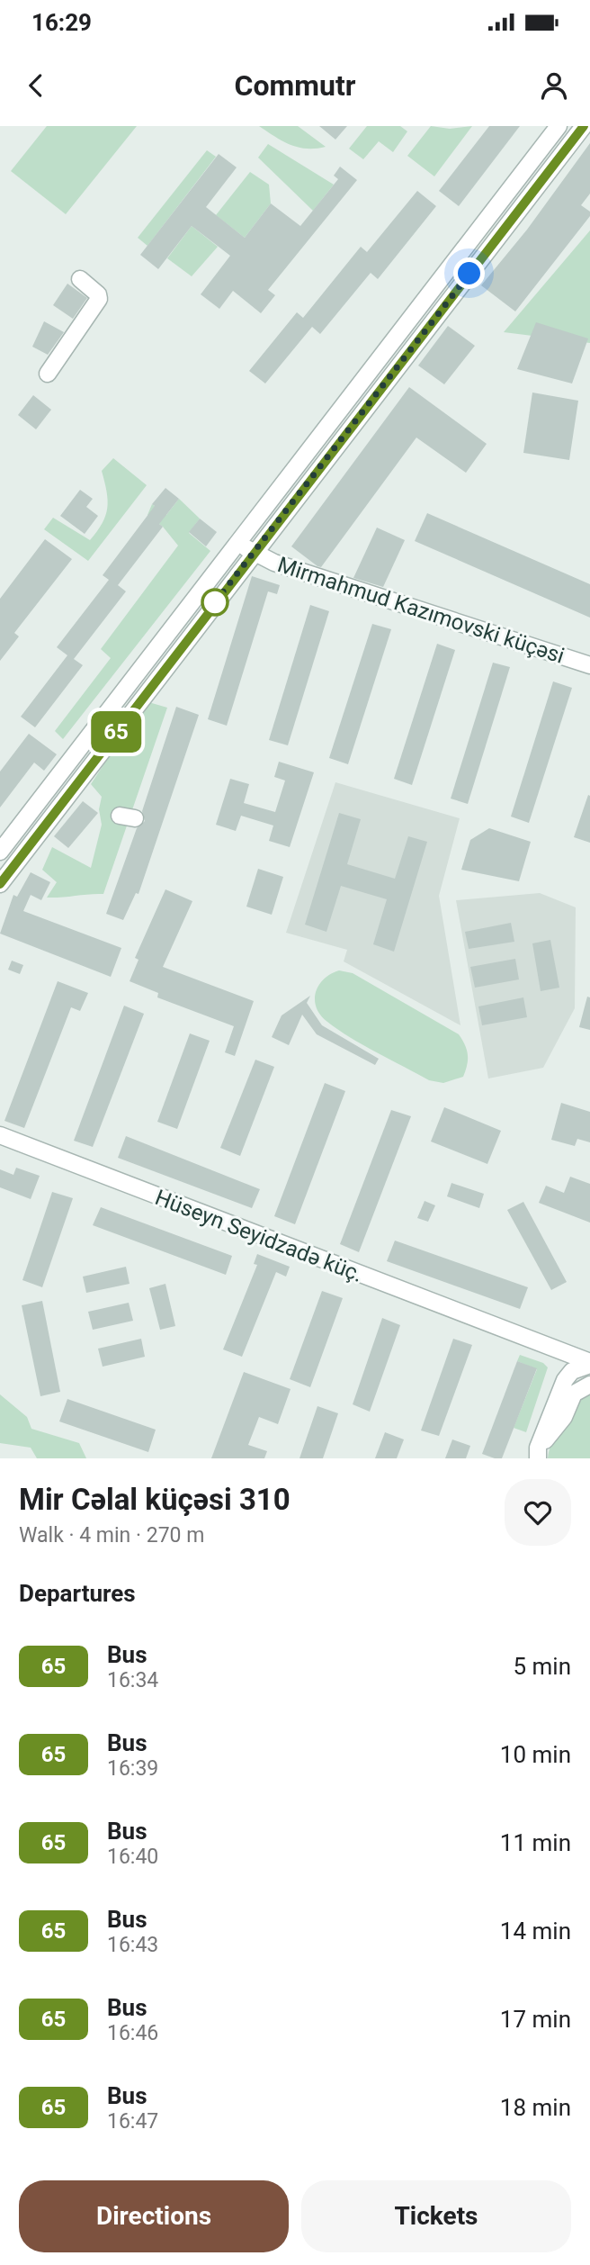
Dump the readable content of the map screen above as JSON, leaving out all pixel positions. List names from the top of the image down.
{
  "streets": {
    "street": ["Mirmahmud Kazımovski küçəsi", "Hüseyn Seyidzadə küç."]
  },
  "lines": ["bus line 65"],
  "page": {
    "status": "16:29",
    "header": "Commutr",
    "on_map": "65",
    "heading": [
      ["Mir Cəlal küçəsi 310", "Walk · 4 min · 270 m"],
      "Departures"
    ],
    "list": [
      {
        "mark": "65",
        "name": "Bus",
        "note": "16:34",
        "value": "5 min"
      },
      {
        "mark": "65",
        "name": "Bus",
        "note": "16:39",
        "value": "10 min"
      },
      {
        "mark": "65",
        "name": "Bus",
        "note": "16:40",
        "value": "11 min"
      },
      {
        "mark": "65",
        "name": "Bus",
        "note": "16:43",
        "value": "14 min"
      },
      {
        "mark": "65",
        "name": "Bus",
        "note": "16:46",
        "value": "17 min"
      },
      {
        "mark": "65",
        "name": "Bus",
        "note": "16:47",
        "value": "18 min"
      }
    ],
    "buttons": ["Directions", "Tickets"]
  }
}
